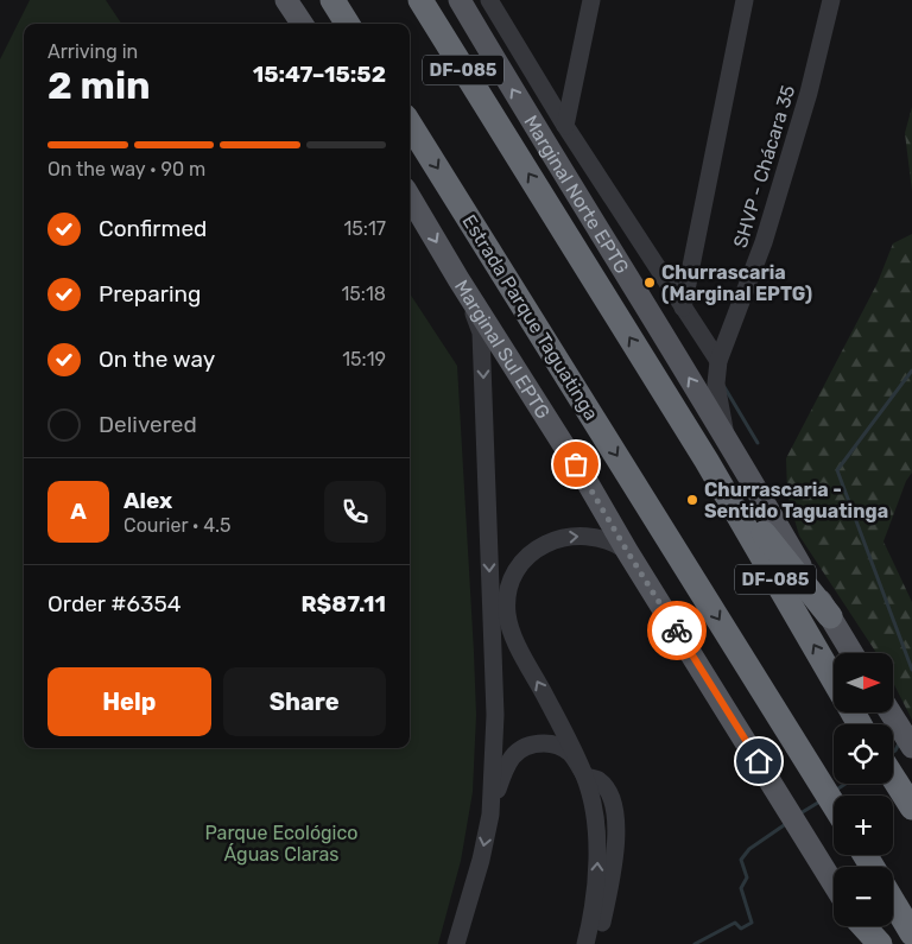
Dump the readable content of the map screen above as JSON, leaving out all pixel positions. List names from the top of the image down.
{
  "streets": {
    "highway": ["DF-085", "Estrada Parque Taguatinga"],
    "main road": ["Marginal Norte EPTG", "Marginal Sul EPTG"],
    "street": ["SHVP - Chácara 35"]
  },
  "crossings": [
    ["SHVP - Chácara 35", "Marginal Norte EPTG"]
  ],
  "one_way": ["Marginal Norte EPTG"],
  "parks": ["Parque Ecológico Águas Claras"],
  "places": ["Churrascaria (Marginal EPTG)", "Churrascaria - Sentido Taguatinga"],
  "north": "right",
  "page": {
    "heading": ["2 min", "Arriving in", "15:47–15:52"],
    "panel": [
      "Alex",
      "Courier · 4.5",
      "Order #6354",
      "R$87.11"
    ],
    "bar": "On the way · 90 m",
    "list": [
      ["Confirmed", "15:17"],
      ["Preparing", "15:18"],
      ["On the way", "15:19"],
      "Delivered"
    ],
    "round": "A",
    "map_buttons": ["+", "−"],
    "buttons": ["Help", "Share"]
  }
}
